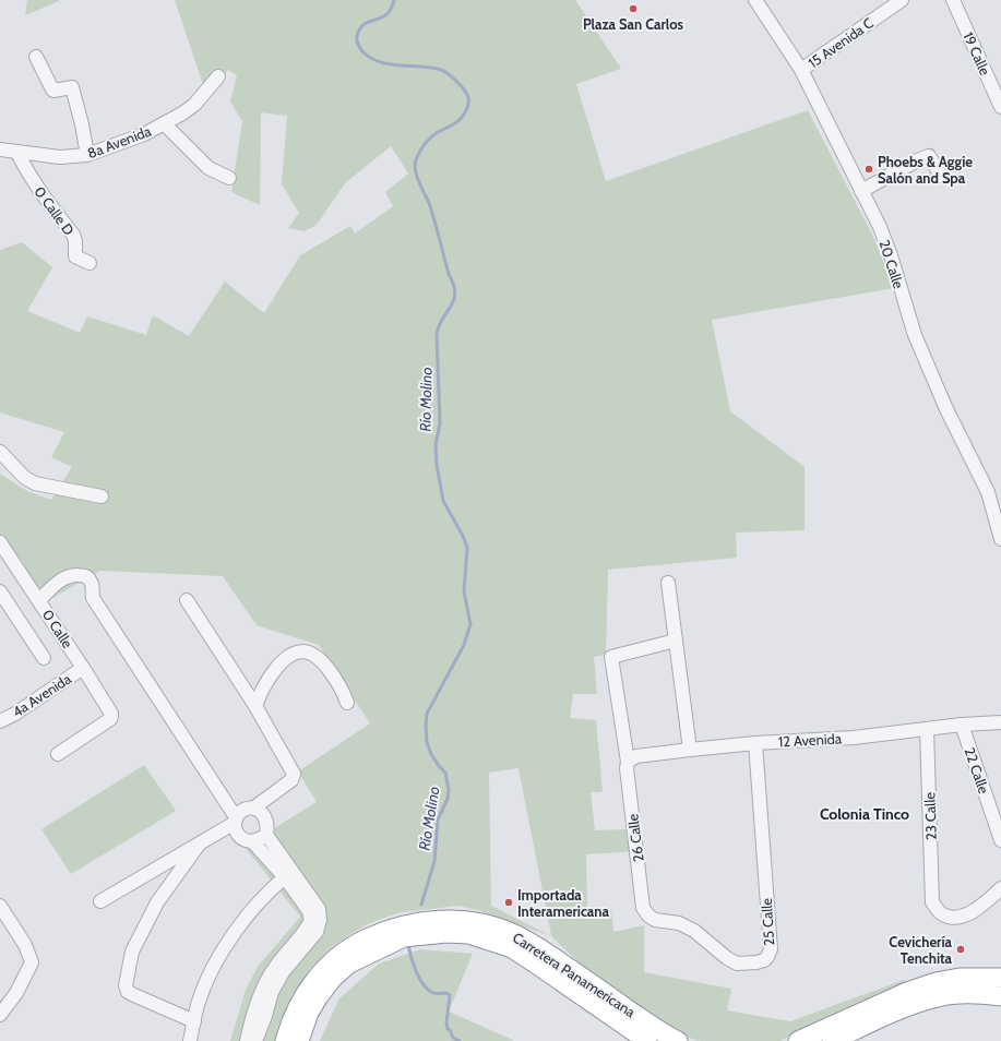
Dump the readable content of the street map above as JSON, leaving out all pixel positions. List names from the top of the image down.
{
  "streets": {
    "highway": ["Carretera Panamericana"],
    "street": [
      "15 Avenida C",
      "19 Calle",
      "8a Avenida",
      "0 Calle D",
      "20 Calle",
      "0 Calle",
      "4a Avenida",
      "12 Avenida",
      "22 Calle",
      "23 Calle",
      "26 Calle",
      "25 Calle"
    ]
  },
  "crossings": [
    ["15 Avenida C", "20 Calle"],
    ["8a Avenida", "0 Calle D"],
    ["0 Calle", "4a Avenida"],
    ["12 Avenida", "22 Calle"],
    ["12 Avenida", "23 Calle"],
    ["12 Avenida", "26 Calle"],
    ["12 Avenida", "25 Calle"],
    ["26 Calle", "25 Calle"]
  ],
  "districts": ["Colonia Tinco"],
  "water": ["Río Molino"],
  "places": [
    "Plaza San Carlos",
    "Phoebs & Aggie Salón and Spa",
    "Importada Interamericana",
    "Cevichería Tenchita"
  ]
}
